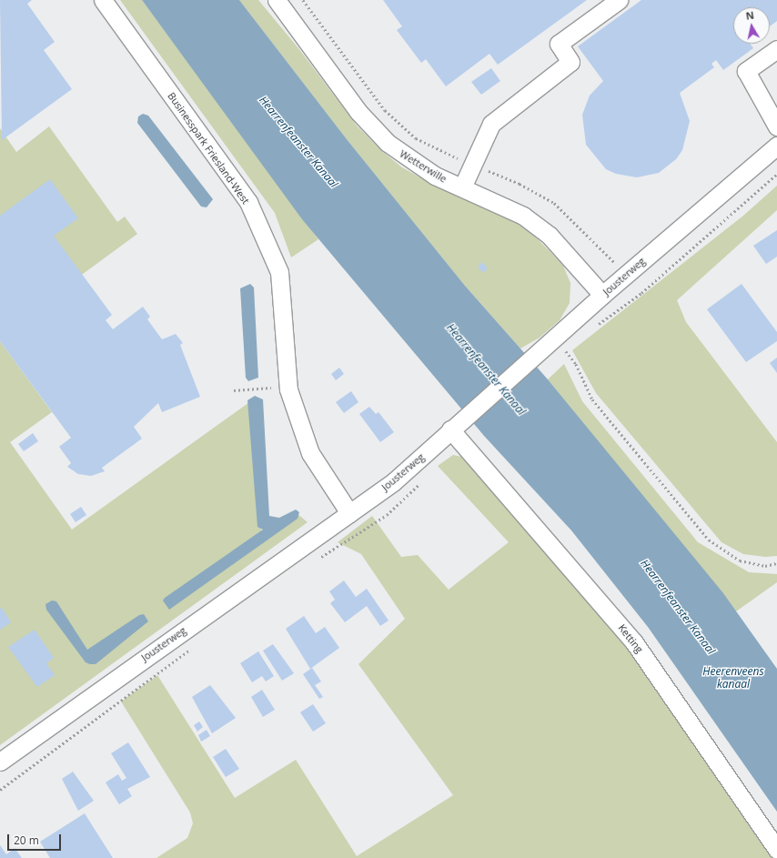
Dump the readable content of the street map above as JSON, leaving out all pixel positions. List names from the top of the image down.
{
  "streets": {
    "street": [
      "Businesspark Friesland-West",
      "Wetterwille",
      "Jousterweg",
      "Ketting"
    ]
  },
  "crossings": [
    ["Businesspark Friesland-West", "Jousterweg"],
    ["Wetterwille", "Jousterweg"],
    ["Jousterweg", "Ketting"]
  ],
  "water": ["Hearrenfeanster Kanaal", "Heerenveens kanaal"],
  "scale_bar": "20 m",
  "north": "top"
}
